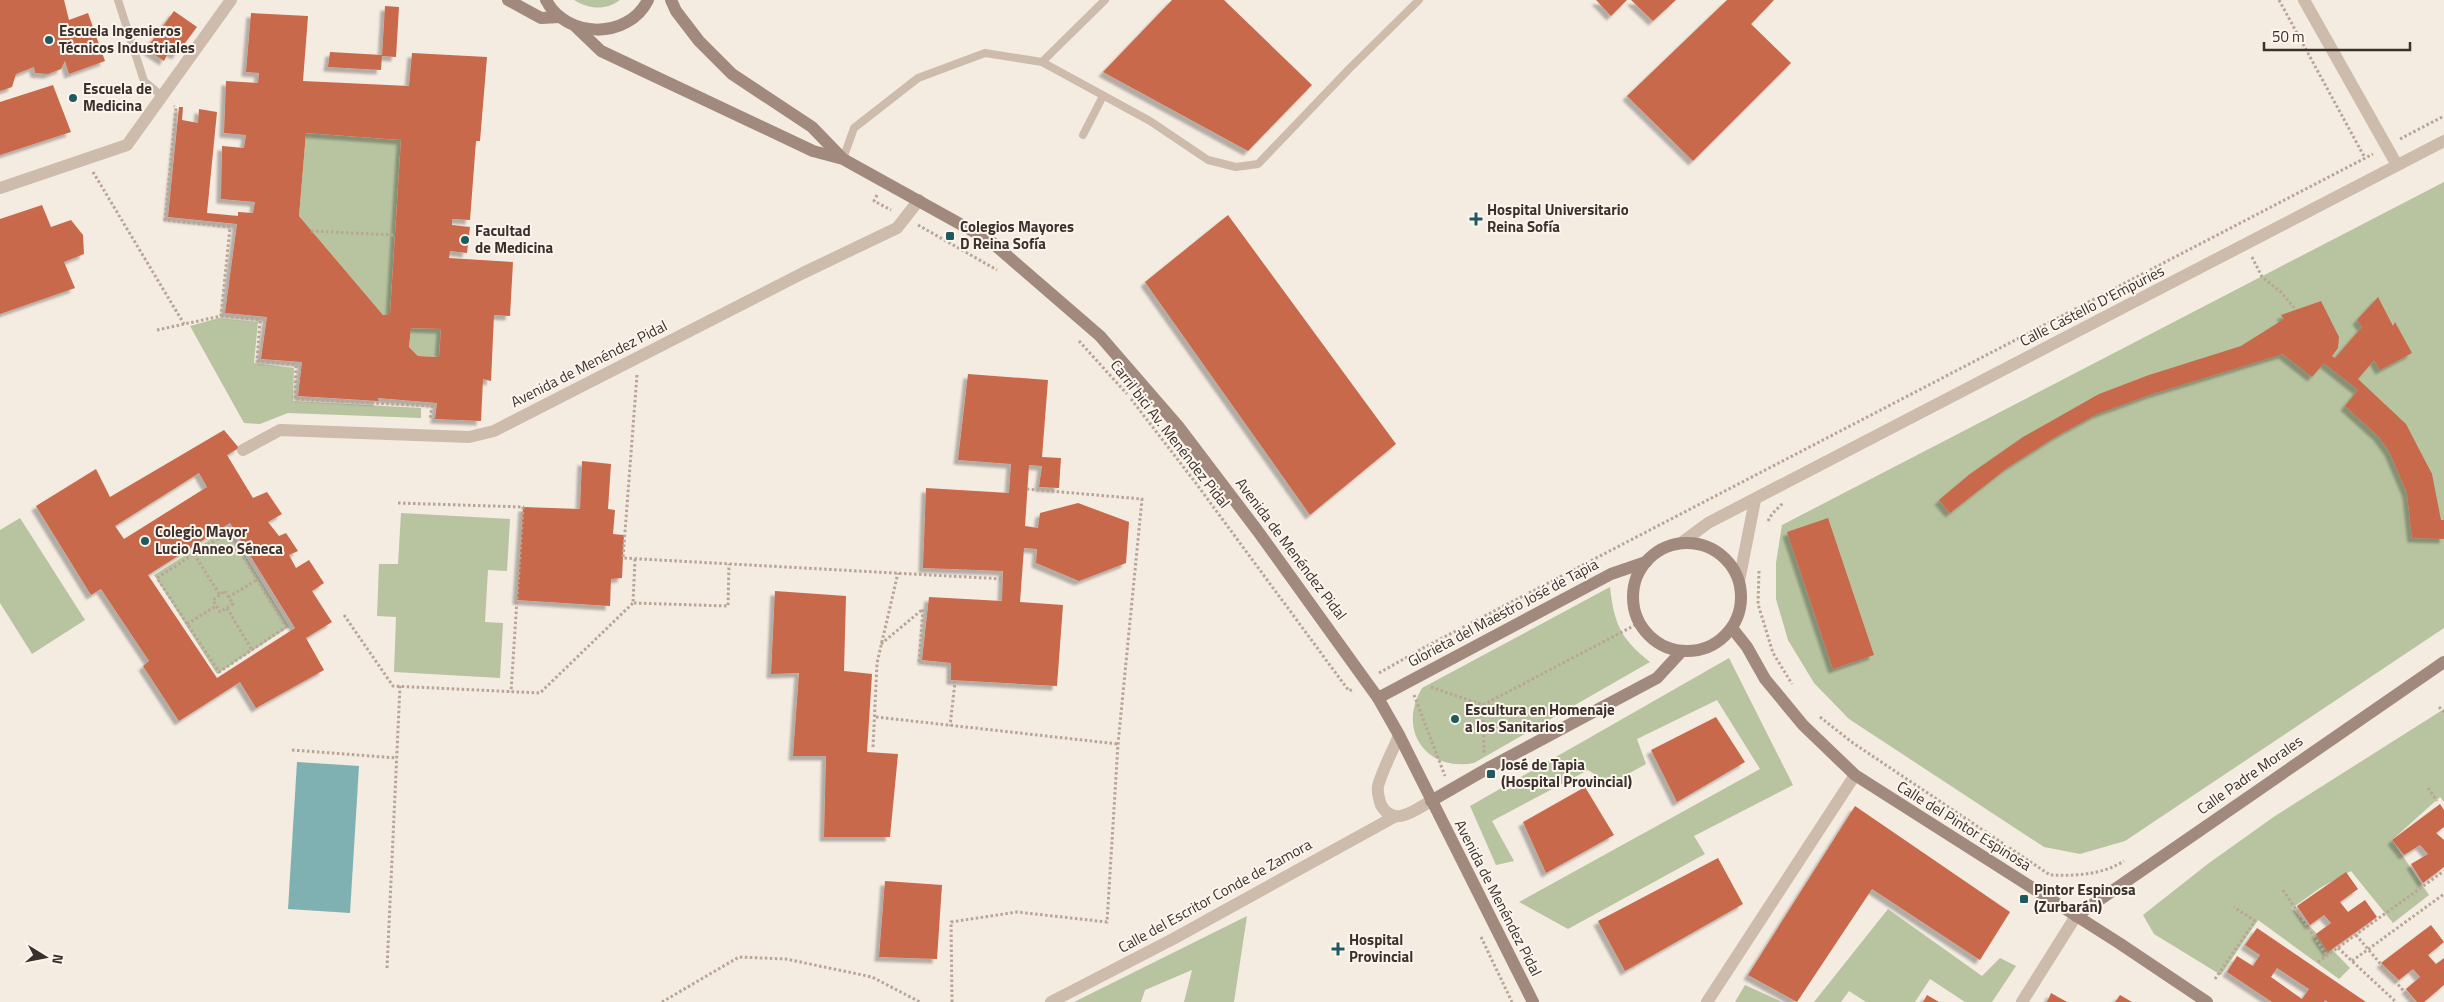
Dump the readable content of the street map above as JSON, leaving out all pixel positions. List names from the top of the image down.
{
  "streets": {
    "street": [
      "Calle Castello D'Empuries",
      "Avenida de Menéndez Pidal",
      "Glorieta del Maestro José de Tapia",
      "Calle Padre Morales",
      "Calle del Pintor Espinosa",
      "Calle del Escritor Conde de Zamora"
    ],
    "path": ["Carril bici Av. Menéndez Pidal"]
  },
  "crossings": [
    ["Calle Castello D'Empuries", "Glorieta del Maestro José de Tapia"],
    ["Avenida de Menéndez Pidal", "Carril bici Av. Menéndez Pidal"],
    ["Avenida de Menéndez Pidal", "Glorieta del Maestro José de Tapia"],
    ["Avenida de Menéndez Pidal", "Calle del Escritor Conde de Zamora"],
    ["Glorieta del Maestro José de Tapia", "Calle del Pintor Espinosa"],
    ["Calle Padre Morales", "Calle del Pintor Espinosa"]
  ],
  "places": {
    "other": [
      "Escuela Ingenieros Técnicos Industriales",
      "Escuela de Medicina",
      "Facultad de Medicina",
      "Colegio Mayor Lucio Anneo Séneca",
      "Escultura en Homenaje a los Sanitarios"
    ],
    "health": ["Hospital Universitario Reina Sofía", "Hospital Provincial"],
    "transit": ["Colegios Mayores D Reina Sofía", "José de Tapia (Hospital Provincial)", "Pintor Espinosa (Zurbarán)"]
  },
  "scale_bar": "50 m",
  "north": "right"
}
